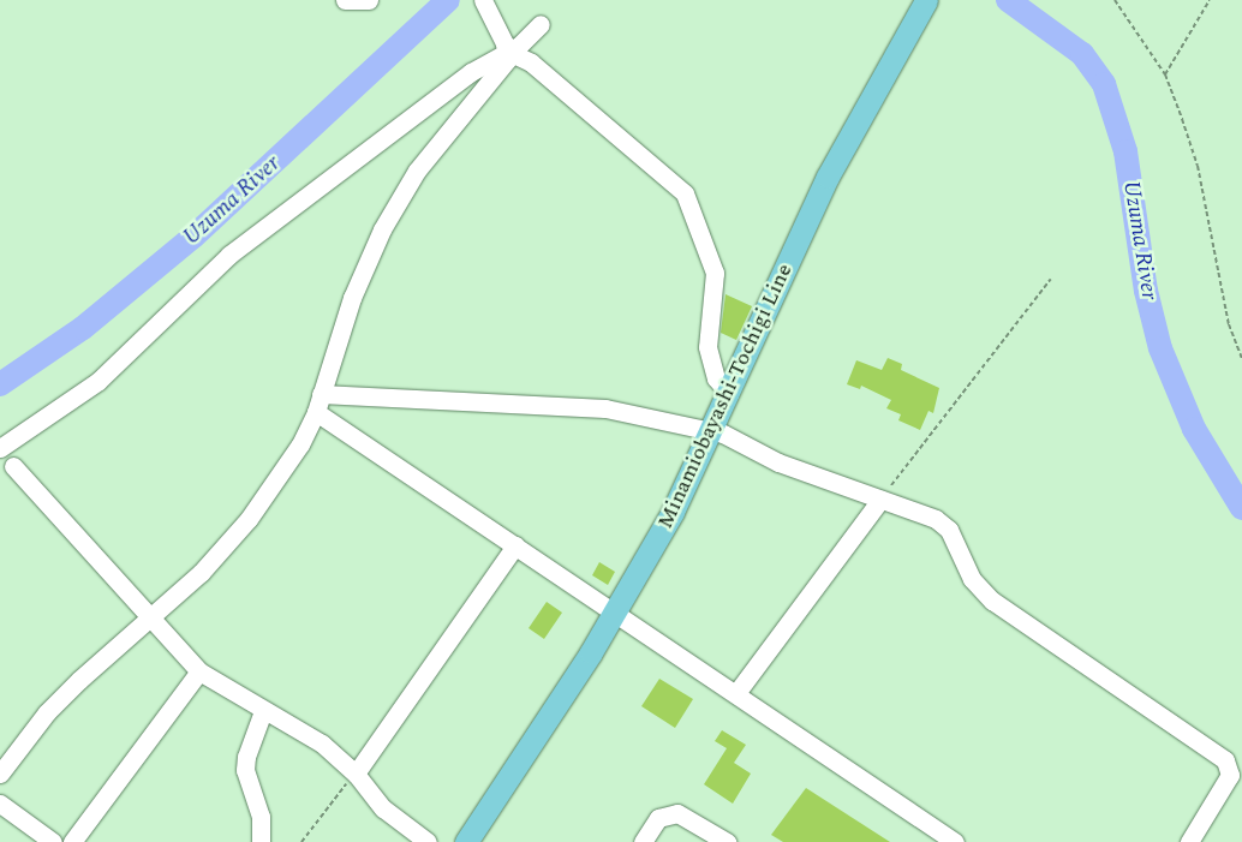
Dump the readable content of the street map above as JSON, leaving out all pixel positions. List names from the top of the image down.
{
  "streets": {
    "main road": ["Minamiobayashi-Tochigi Line"]
  },
  "water": ["Uzuma River"]
}
